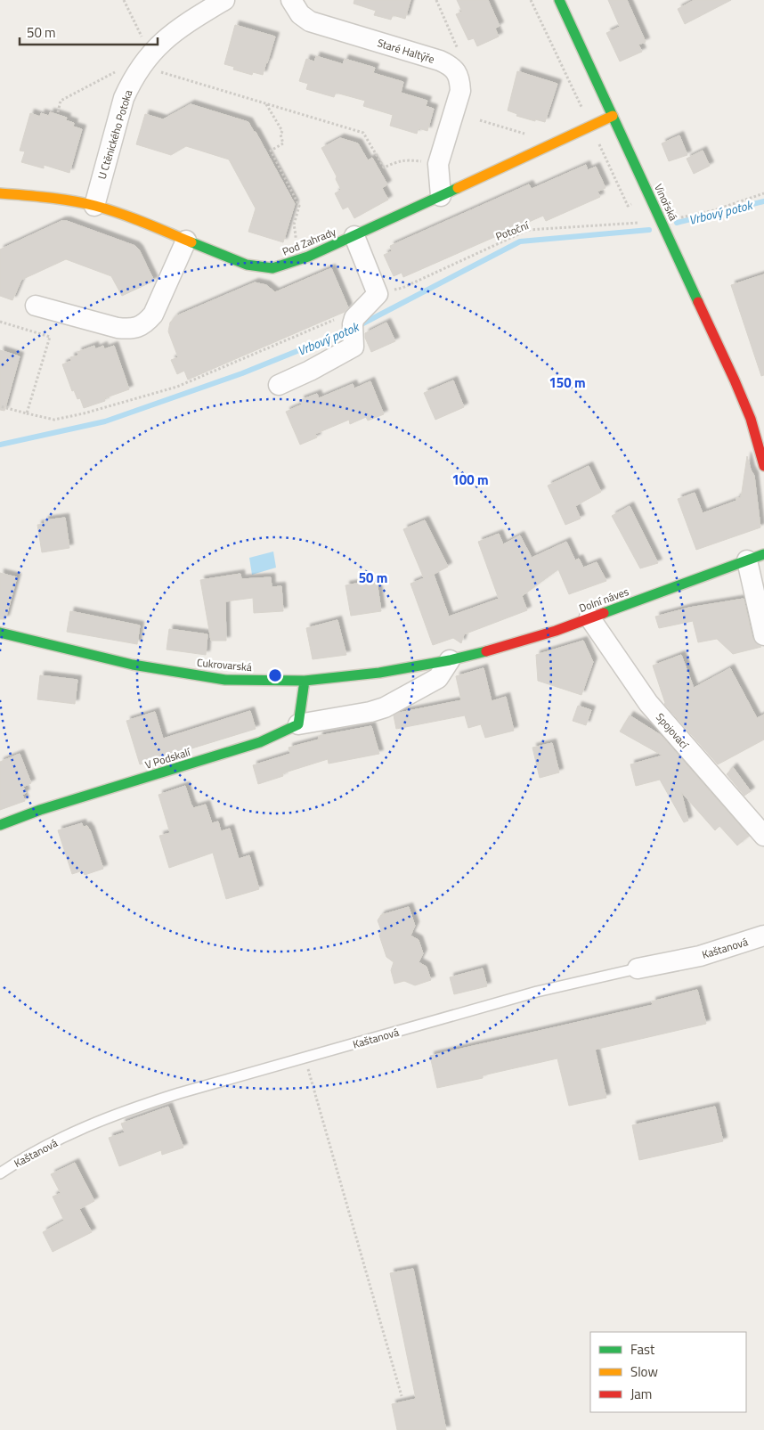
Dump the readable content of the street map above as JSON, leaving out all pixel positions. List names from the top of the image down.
{
  "streets": {
    "street": [
      "Staré Haltýře",
      "U Ctěnického Potoka",
      "Vinořská",
      "Pod Zahrady",
      "Dolní náves",
      "Cukrovarská",
      "Spojovací",
      "V Podskalí",
      "Kaštanová"
    ],
    "path": ["Potoční"]
  },
  "crossings": [
    ["U Ctěnického Potoka", "Pod Zahrady"],
    ["Vinořská", "Potoční"],
    ["Vinořská", "Pod Zahrady"],
    ["Dolní náves", "Cukrovarská"],
    ["Dolní náves", "Spojovací"]
  ],
  "water": ["Vrbový potok"],
  "legend": ["Fast", "Slow", "Jam"],
  "scale_bar": "50 m",
  "rings": ["150 m", "100 m", "50 m"]
}
